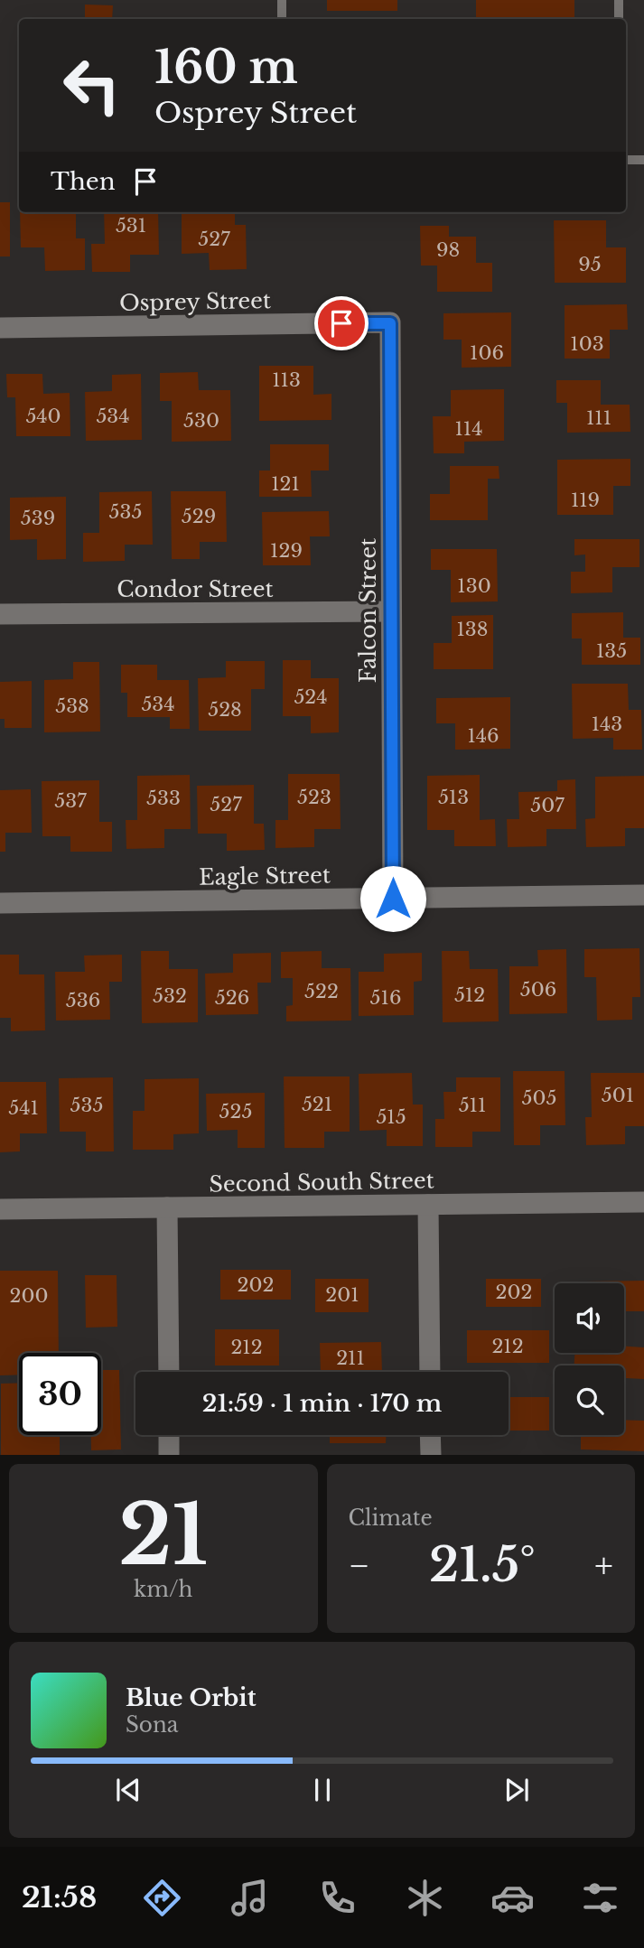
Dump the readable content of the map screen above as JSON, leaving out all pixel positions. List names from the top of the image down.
{
  "streets": {
    "street": [
      "Osprey Street",
      "Condor Street",
      "Falcon Street",
      "Eagle Street",
      "Second South Street"
    ]
  },
  "crossings": [
    ["Osprey Street", "Falcon Street"],
    ["Condor Street", "Falcon Street"],
    ["Falcon Street", "Eagle Street"]
  ],
  "house_numbers": [
    "531",
    "527",
    "98",
    "95",
    "103",
    "106",
    "113",
    "540",
    "534",
    "111",
    "530",
    "114",
    "121",
    "119",
    "535",
    "529",
    "539",
    "129",
    "130",
    "138",
    "135",
    "524",
    "534",
    "538",
    "528",
    "143",
    "146",
    "523",
    "513",
    "533",
    "537",
    "527",
    "507",
    "506",
    "522",
    "512",
    "532",
    "526",
    "516",
    "536",
    "501",
    "505",
    "521",
    "535",
    "511",
    "541",
    "525",
    "515",
    "202",
    "202",
    "201",
    "200",
    "212",
    "212",
    "211"
  ],
  "page": {
    "turn": ["160 m", "Osprey Street"],
    "then": "Then",
    "limit": "30",
    "trip": "21:59 · 1 min · 170 m",
    "tile": [
      ["21", "km/h"],
      "Climate"
    ],
    "heat": ["−", "21.5°", "+"],
    "song": ["Blue Orbit", "Sona"],
    "tabs": "21:58"
  }
}
